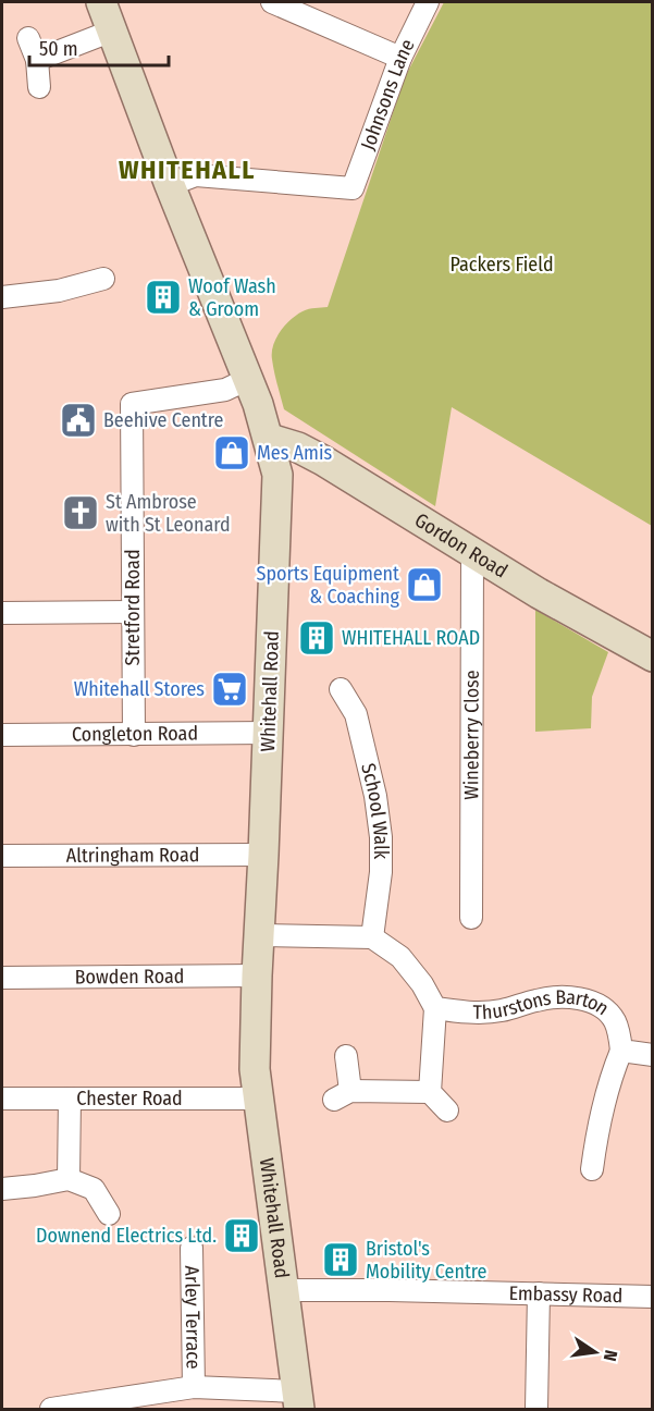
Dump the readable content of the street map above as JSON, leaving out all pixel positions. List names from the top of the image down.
{
  "streets": {
    "main road": ["Gordon Road", "Whitehall Road"],
    "street": [
      "Johnsons Lane",
      "Stretford Road",
      "Congleton Road",
      "Wineberry Close",
      "School Walk",
      "Altringham Road",
      "Bowden Road",
      "Thurstons Barton",
      "Chester Road",
      "Embassy Road",
      "Arley Terrace"
    ]
  },
  "crossings": [
    ["Johnsons Lane", "Whitehall Road"],
    ["Gordon Road", "Whitehall Road"],
    ["Gordon Road", "Wineberry Close"],
    ["Stretford Road", "Whitehall Road"],
    ["Stretford Road", "Congleton Road"],
    ["Whitehall Road", "Congleton Road"],
    ["Whitehall Road", "Altringham Road"],
    ["Whitehall Road", "Bowden Road"],
    ["Whitehall Road", "Chester Road"],
    ["Whitehall Road", "Embassy Road"]
  ],
  "districts": ["WHITEHALL"],
  "parks": ["Packers Field"],
  "places": {
    "building": [
      "Woof Wash & Groom",
      "WHITEHALL ROAD",
      "Downend Electrics Ltd.",
      "Bristol's Mobility Centre"
    ],
    "public building": ["Beehive Centre"],
    "shop": ["Mes Amis", "Sports Equipment & Coaching"],
    "church": ["St Ambrose with St Leonard"],
    "supermarket": ["Whitehall Stores"]
  },
  "scale_bar": "50 m",
  "north": "right"
}
